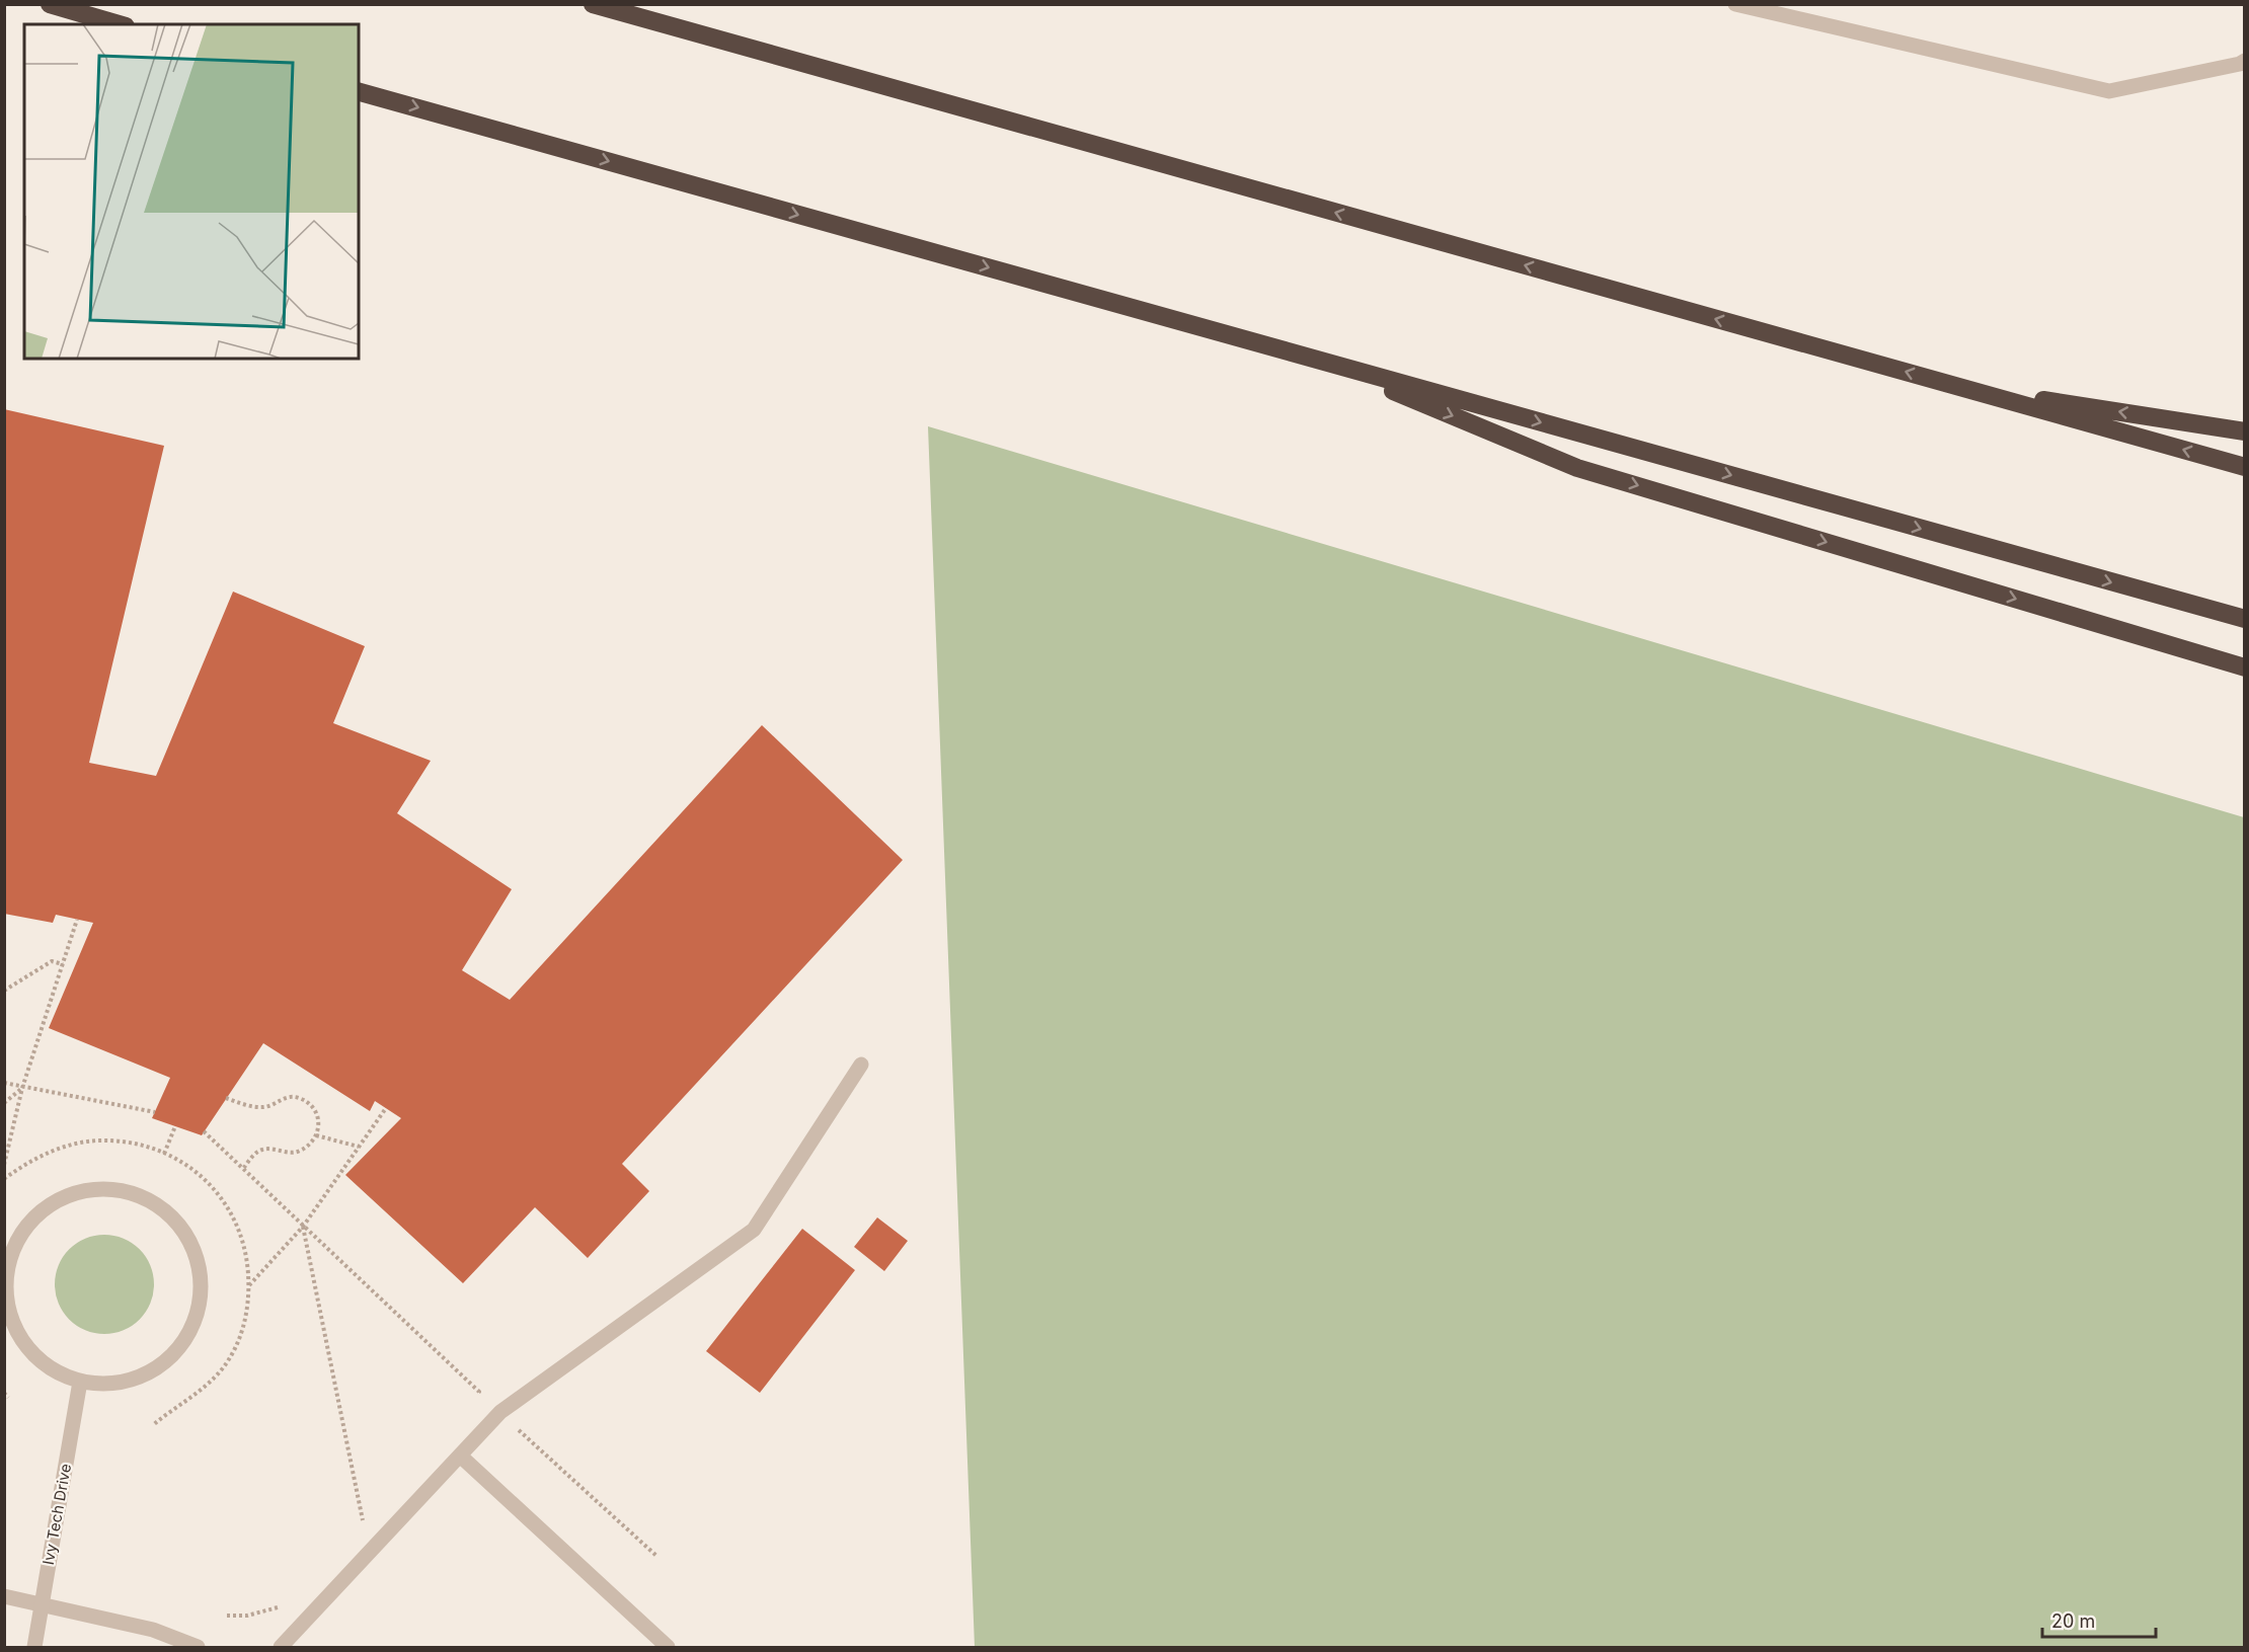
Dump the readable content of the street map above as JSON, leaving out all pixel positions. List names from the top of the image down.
{
  "streets": {
    "street": ["Ivy Tech Drive"]
  },
  "scale_bar": "20 m"
}
